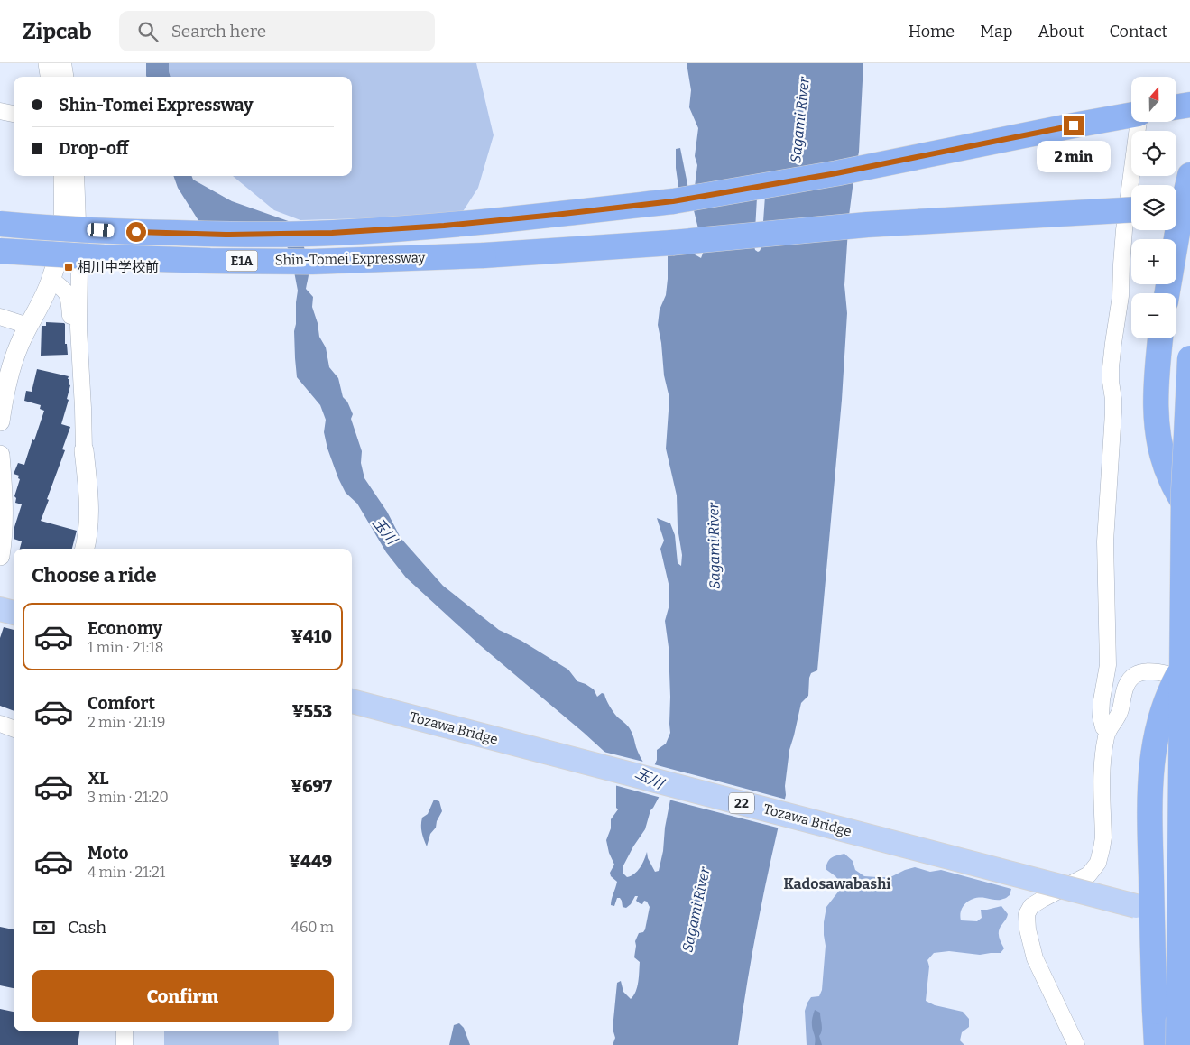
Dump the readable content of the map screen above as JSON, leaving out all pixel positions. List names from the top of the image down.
{
  "streets": {
    "highway": ["Shin-Tomei Expressway", "E1A"],
    "main road": ["Tozawa Bridge", "22"]
  },
  "districts": ["Kadosawabashi"],
  "water": ["Sagami River", "玉川"],
  "places": {
    "transit": ["相川中学校前"]
  },
  "north": "top",
  "page": {
    "header": "Zipcab",
    "search": "Search here",
    "nav": [
      "Home",
      "Map",
      "About",
      "Contact"
    ],
    "map_buttons": ["+", "−"],
    "banner": ["Shin-Tomei Expressway", "Drop-off"],
    "bubble": "2 min",
    "heading": "Choose a ride",
    "list": [
      {
        "name": "Economy",
        "note": "1 min · 21:18",
        "value": "¥410"
      },
      {
        "name": "Comfort",
        "note": "2 min · 21:19",
        "value": "¥553"
      },
      {
        "name": "XL",
        "note": "3 min · 21:20",
        "value": "¥697"
      },
      {
        "name": "Moto",
        "note": "4 min · 21:21",
        "value": "¥449"
      }
    ],
    "pay": ["Cash", "460 m"],
    "buttons": "Confirm"
  }
}
